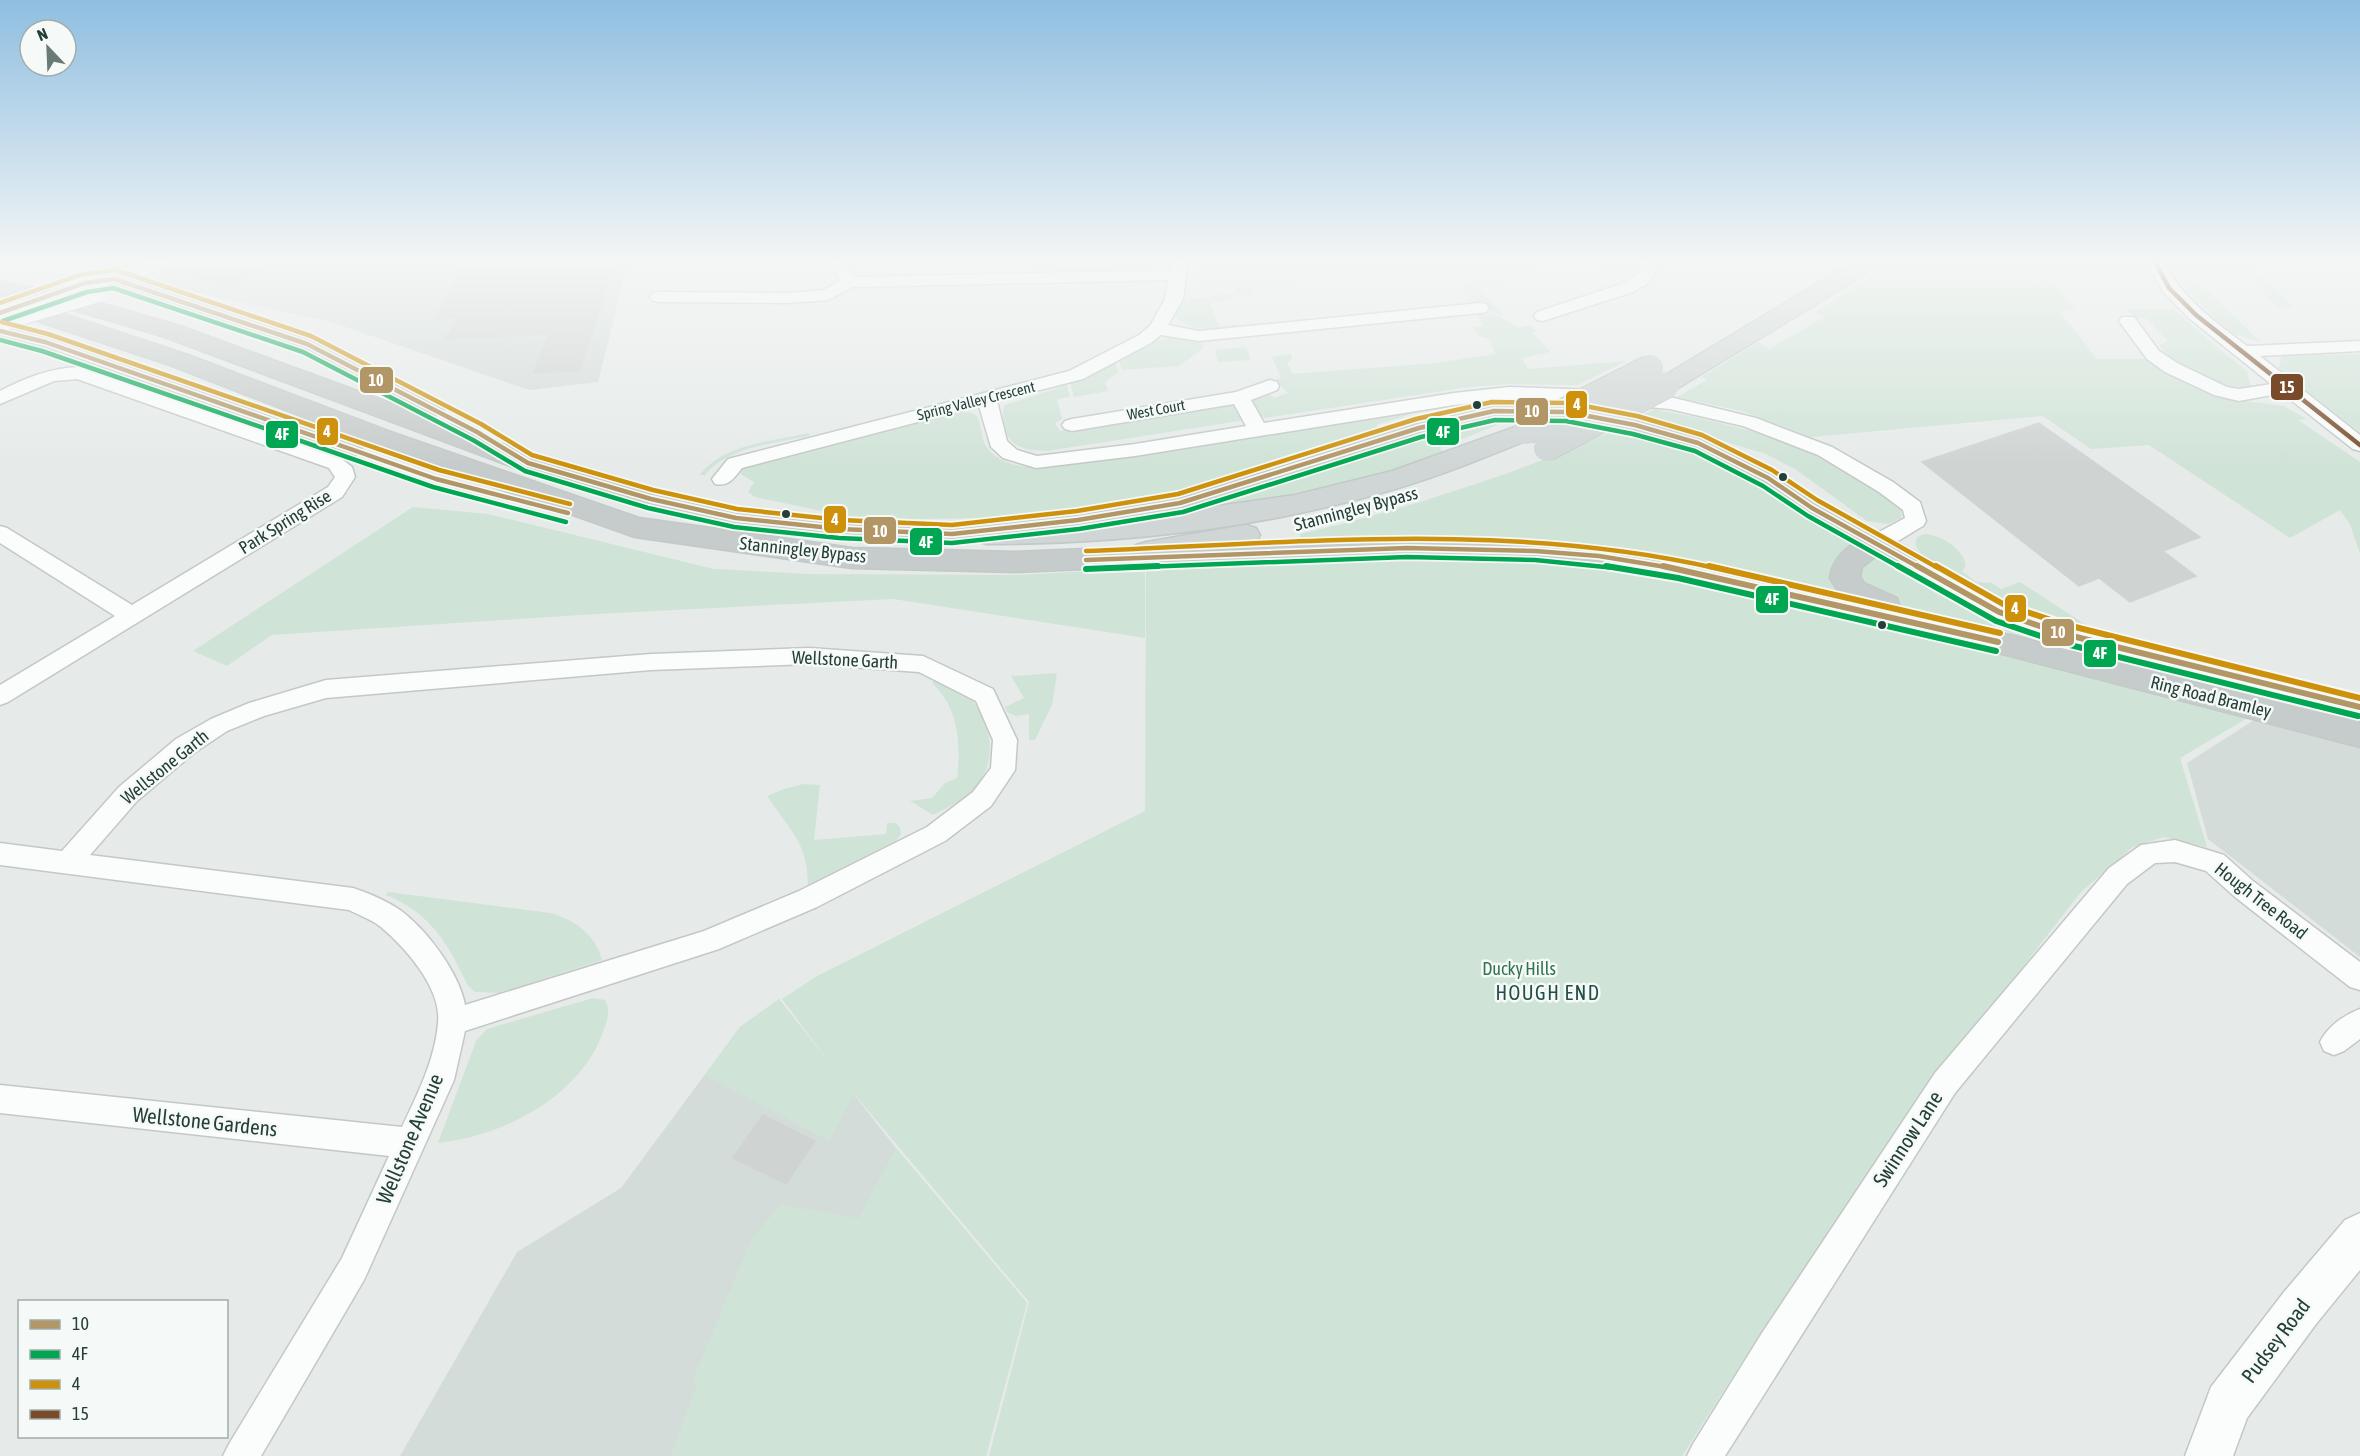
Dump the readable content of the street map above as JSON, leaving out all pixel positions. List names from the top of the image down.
{
  "streets": {
    "highway": ["Stanningley Bypass", "Ring Road Bramley"],
    "main road": ["Pudsey Road"],
    "street": [
      "Spring Valley Crescent",
      "West Court",
      "Park Spring Rise",
      "Wellstone Garth",
      "Hough Tree Road",
      "Wellstone Gardens",
      "Wellstone Avenue",
      "Swinnow Lane"
    ]
  },
  "crossings": [
    ["Stanningley Bypass", "Ring Road Bramley"],
    ["Wellstone Garth", "Wellstone Avenue"],
    ["Hough Tree Road", "Swinnow Lane"],
    ["Wellstone Gardens", "Wellstone Avenue"]
  ],
  "districts": ["HOUGH END"],
  "parks": ["Ducky Hills"],
  "lines": [
    "transit line 10",
    "transit line 4F",
    "transit line 4",
    "transit line 15"
  ],
  "legend": [
    "10",
    "4F",
    "4",
    "15"
  ],
  "north": "top left"
}
